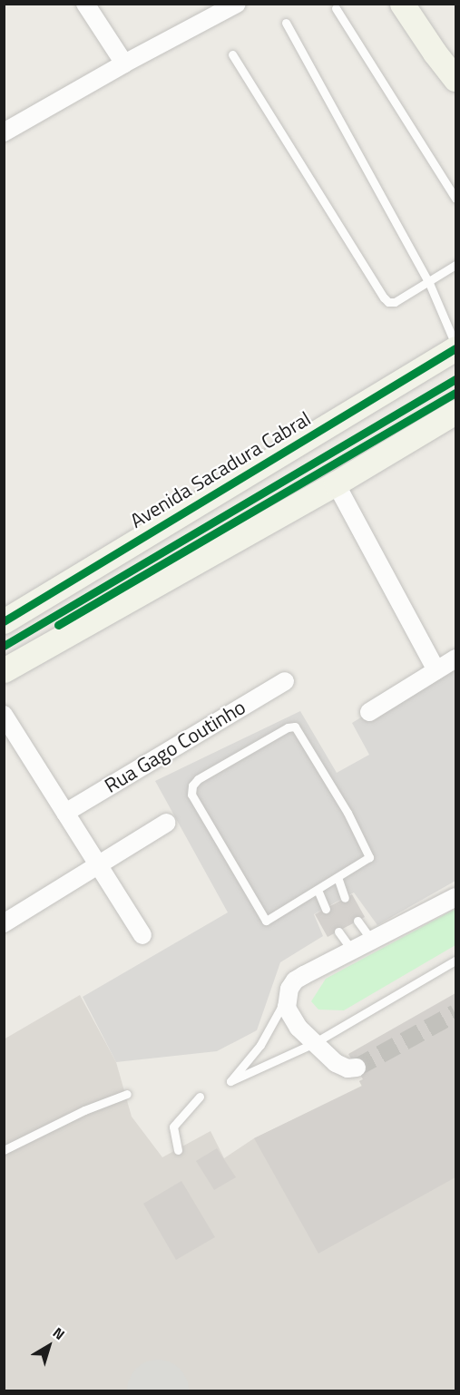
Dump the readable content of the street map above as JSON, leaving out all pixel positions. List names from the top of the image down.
{
  "streets": {
    "street": ["Avenida Sacadura Cabral", "Rua Gago Coutinho"]
  },
  "north": "top right"
}
